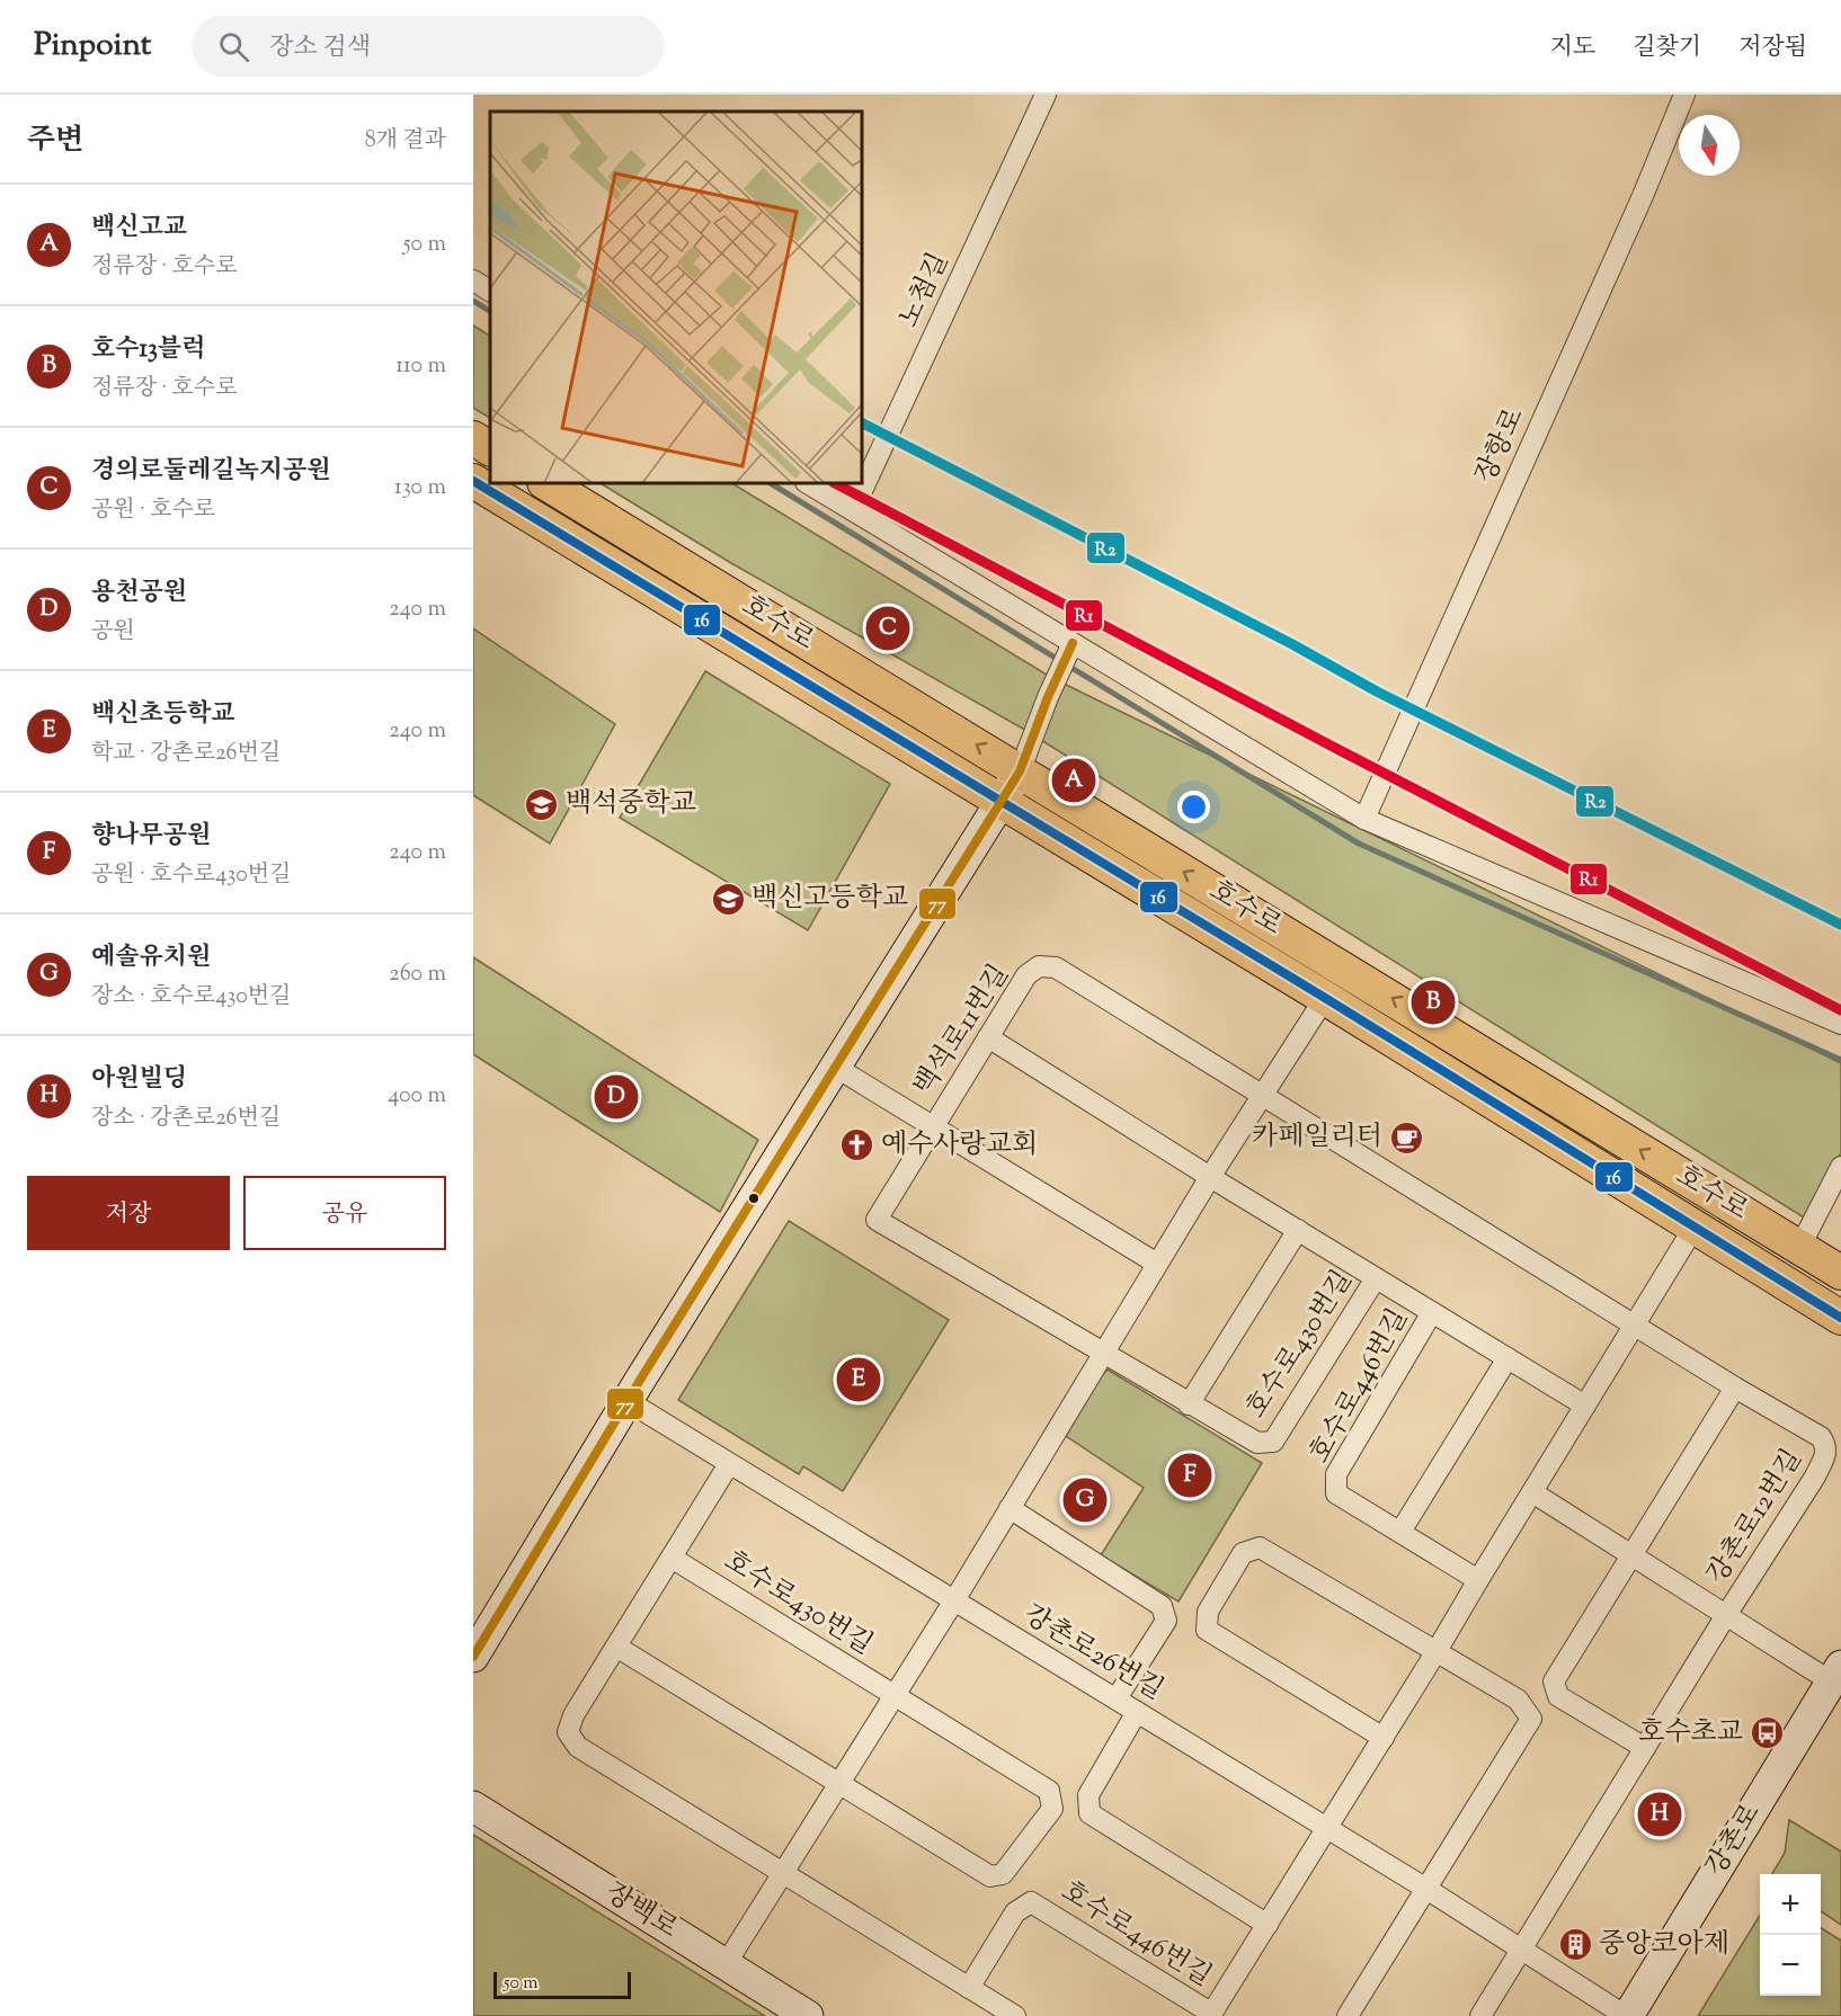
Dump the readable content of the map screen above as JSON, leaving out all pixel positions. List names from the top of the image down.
{
  "streets": {
    "main road": ["호수로", "강촌로", "장백로"],
    "street": [
      "노첨길",
      "장항로",
      "백석로11번길",
      "호수로430번길",
      "호수로446번길",
      "강촌로12번길",
      "강촌로26번길"
    ]
  },
  "crossings": [
    ["호수로", "호수로446번길"],
    ["백석로11번길", "호수로430번길"],
    ["호수로430번길", "호수로446번길"],
    ["호수로446번길", "강촌로12번길"],
    ["호수로446번길", "강촌로26번길"],
    ["강촌로12번길", "강촌로"],
    ["강촌로26번길", "강촌로"]
  ],
  "places": {
    "school or university": ["백석중학교", "백신고등학교"],
    "cafe": ["카페일리터"],
    "church": ["예수사랑교회"],
    "bus stop": ["호수초교"],
    "building": ["중앙코아제"]
  },
  "lines": [
    "transit line R2",
    "transit line 16",
    "transit line R1",
    "transit line 77"
  ],
  "scale_bar": "50 m",
  "north": "bottom",
  "page": {
    "header": "Pinpoint",
    "search": "장소 검색",
    "nav": ["지도", "길찾기", "저장됨"],
    "heading": ["주변", "8개 결과"],
    "list": [
      {
        "mark": "A",
        "name": "백신고교",
        "note": "정류장 · 호수로",
        "value": "50 m"
      },
      {
        "mark": "B",
        "name": "호수13블럭",
        "note": "정류장 · 호수로",
        "value": "110 m"
      },
      {
        "mark": "C",
        "name": "경의로둘레길녹지공원",
        "note": "공원 · 호수로",
        "value": "130 m"
      },
      {
        "mark": "D",
        "name": "용천공원",
        "note": "공원",
        "value": "240 m"
      },
      {
        "mark": "E",
        "name": "백신초등학교",
        "note": "학교 · 강촌로26번길",
        "value": "240 m"
      },
      {
        "mark": "F",
        "name": "향나무공원",
        "note": "공원 · 호수로430번길",
        "value": "240 m"
      },
      {
        "mark": "G",
        "name": "예솔유치원",
        "note": "장소 · 호수로430번길",
        "value": "260 m"
      },
      {
        "mark": "H",
        "name": "아원빌딩",
        "note": "장소 · 강촌로26번길",
        "value": "400 m"
      }
    ],
    "pins": [
      "C",
      "A",
      "B",
      "D",
      "E",
      "F",
      "G",
      "H"
    ],
    "buttons": ["저장", "공유"],
    "map_buttons": ["+", "−"],
    "scale": "50 m"
  }
}
